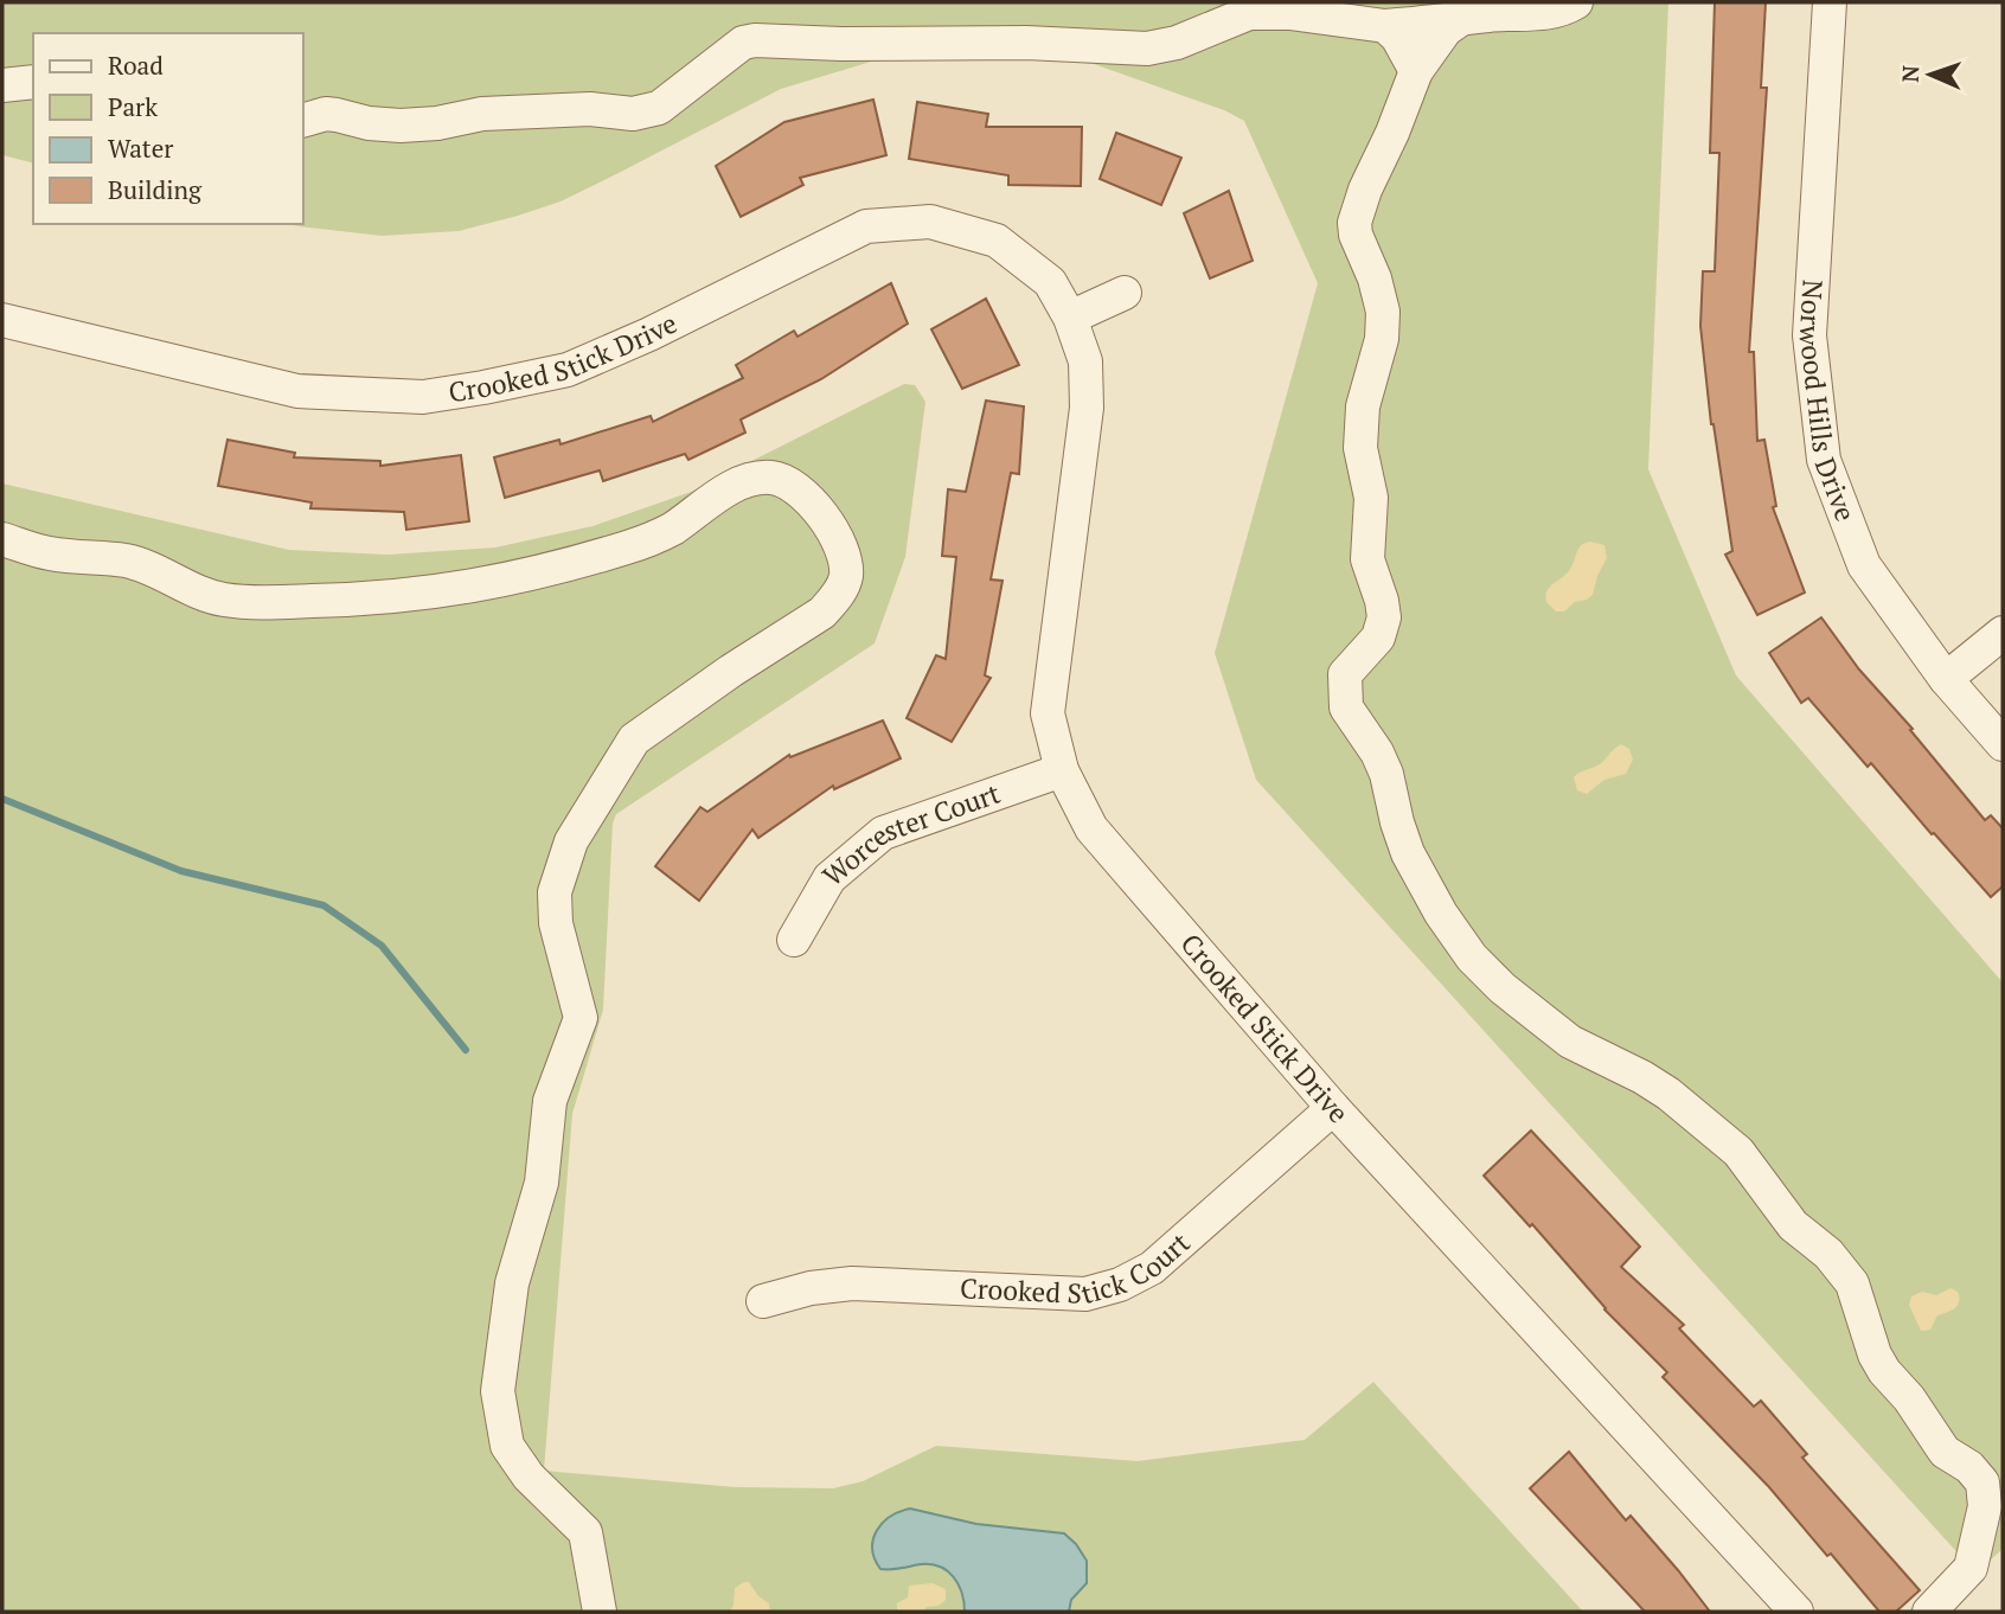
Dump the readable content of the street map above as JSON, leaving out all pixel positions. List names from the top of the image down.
{
  "streets": {
    "street": [
      "Crooked Stick Drive",
      "Norwood Hills Drive",
      "Worcester Court",
      "Crooked Stick Court"
    ]
  },
  "crossings": [
    ["Crooked Stick Drive", "Worcester Court"],
    ["Crooked Stick Drive", "Crooked Stick Court"]
  ],
  "legend": [
    "Road",
    "Park",
    "Water",
    "Building"
  ],
  "north": "left"
}
